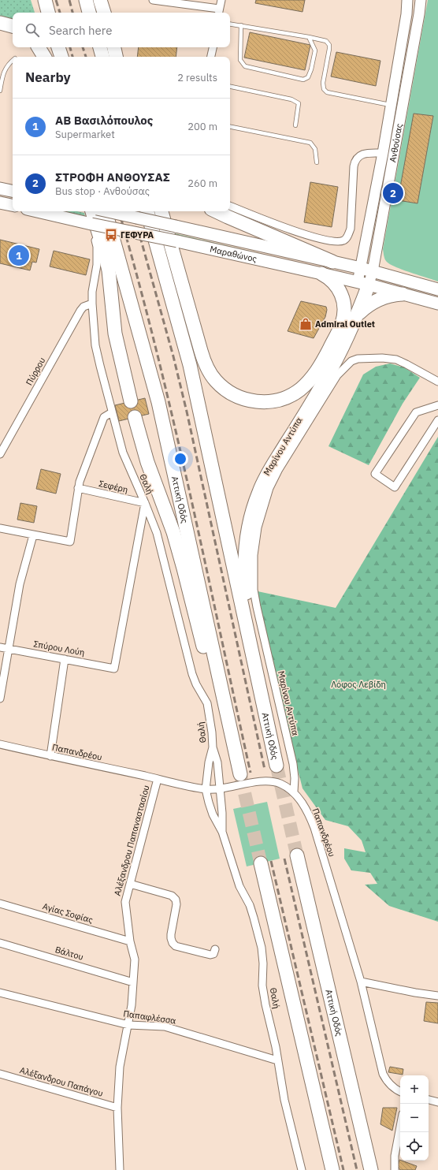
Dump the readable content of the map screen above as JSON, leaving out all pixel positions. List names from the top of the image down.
{
  "streets": {
    "highway": ["Αττική Οδός"],
    "main road": ["Μαραθώνος"],
    "street": [
      "Ανθούσας",
      "Πύρρου",
      "Μαρίνου Αντύπα",
      "Θαλή",
      "Σεφέρη",
      "Σπύρου Λούη",
      "Παπανδρέου",
      "Αλέξανδρου Παπαναστασίου",
      "Αγίας Σοφίας",
      "Βάλτου",
      "Παπαφλέσσα",
      "Αλέξανδρου Παπάγου"
    ]
  },
  "crossings": [
    ["Ανθούσας", "Μαραθώνος"],
    ["Μαραθώνος", "Θαλή"],
    ["Πύρρου", "Θαλή"],
    ["Μαρίνου Αντύπα", "Παπανδρέου"],
    ["Θαλή", "Σεφέρη"],
    ["Θαλή", "Σπύρου Λούη"],
    ["Θαλή", "Παπανδρέου"],
    ["Θαλή", "Παπαφλέσσα"],
    ["Σεφέρη", "Σπύρου Λούη"],
    ["Παπανδρέου", "Αλέξανδρου Παπαναστασίου"],
    ["Αλέξανδρου Παπαναστασίου", "Αγίας Σοφίας"],
    ["Αλέξανδρου Παπαναστασίου", "Βάλτου"],
    ["Αλέξανδρου Παπαναστασίου", "Παπαφλέσσα"],
    ["Αλέξανδρου Παπαναστασίου", "Αλέξανδρου Παπάγου"]
  ],
  "parks": ["Λόφος Λεβίδη"],
  "places": {
    "bus stop": ["ΓΕΦΥΡΑ"],
    "shop": ["Admiral Outlet"]
  },
  "page": {
    "search": "Search here",
    "heading": ["Nearby", "2 results"],
    "list": [
      {
        "mark": "1",
        "name": "ΑΒ Βασιλόπουλος",
        "note": "Supermarket",
        "value": "200 m"
      },
      {
        "mark": "2",
        "name": "ΣΤΡΟΦΗ ΑΝΘΟΥΣΑΣ",
        "note": "Bus stop · Ανθούσας",
        "value": "260 m"
      }
    ],
    "pins": ["2", "1"],
    "map_buttons": ["+", "−"]
  }
}
